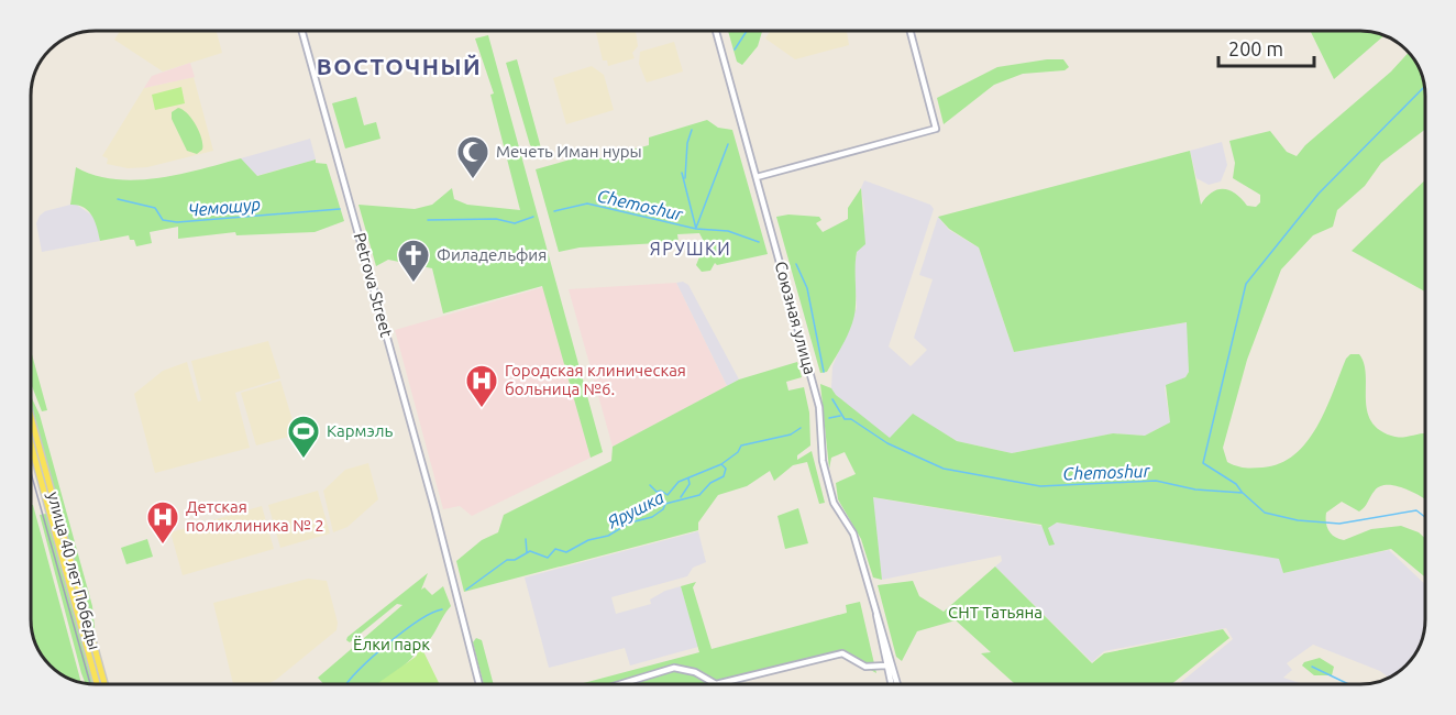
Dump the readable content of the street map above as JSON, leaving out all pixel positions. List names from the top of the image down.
{
  "streets": {
    "main road": ["Petrova Street", "Союзная улица", "улица 40 лет Победы"]
  },
  "districts": ["ВОСТОЧНЫЙ", "ЯРУШКИ"],
  "water": ["Chemoshur", "Чемошур", "Ярушка"],
  "parks": ["СНТ Татьяна", "Ёлки парк"],
  "places": {
    "mosque": ["Мечеть Иман нуры"],
    "church": ["Филадельфия"],
    "hospital": ["Городская клиническая больница №6.", "Детская поликлиника № 2"],
    "sports": ["Кармэль"]
  },
  "scale_bar": "200 m"
}
